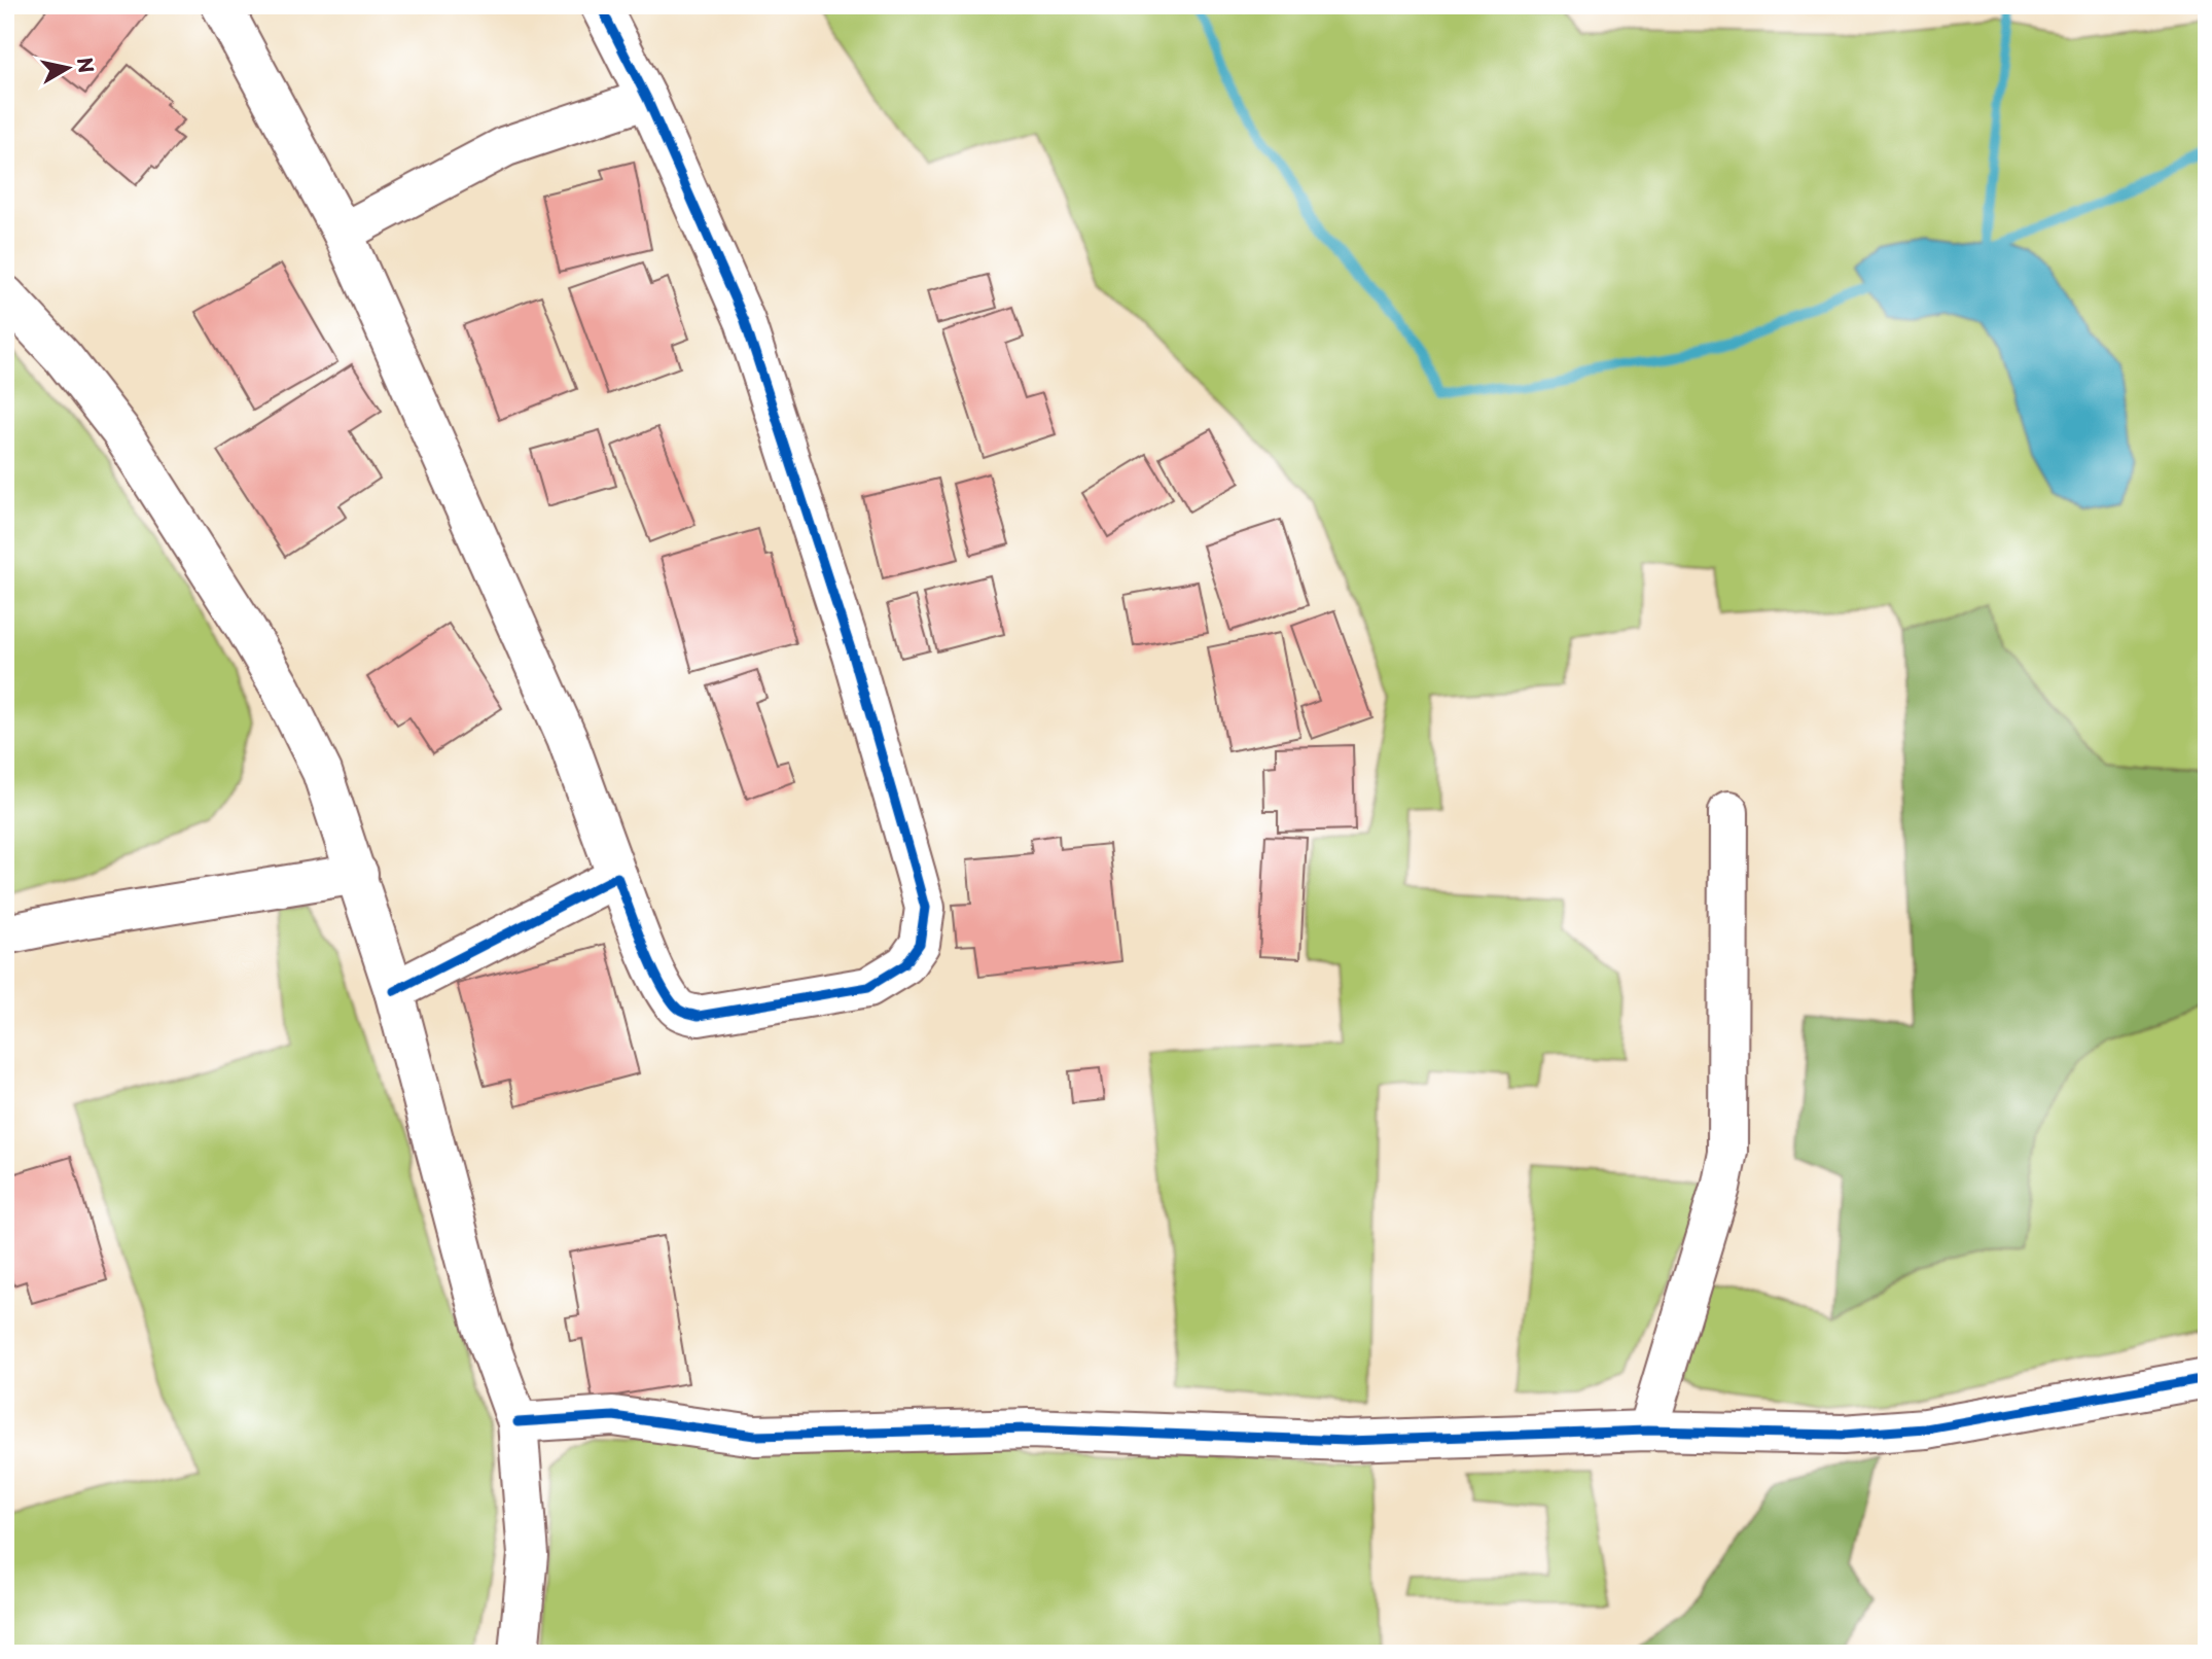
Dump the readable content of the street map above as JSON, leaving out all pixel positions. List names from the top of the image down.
{
  "north": "right"
}
